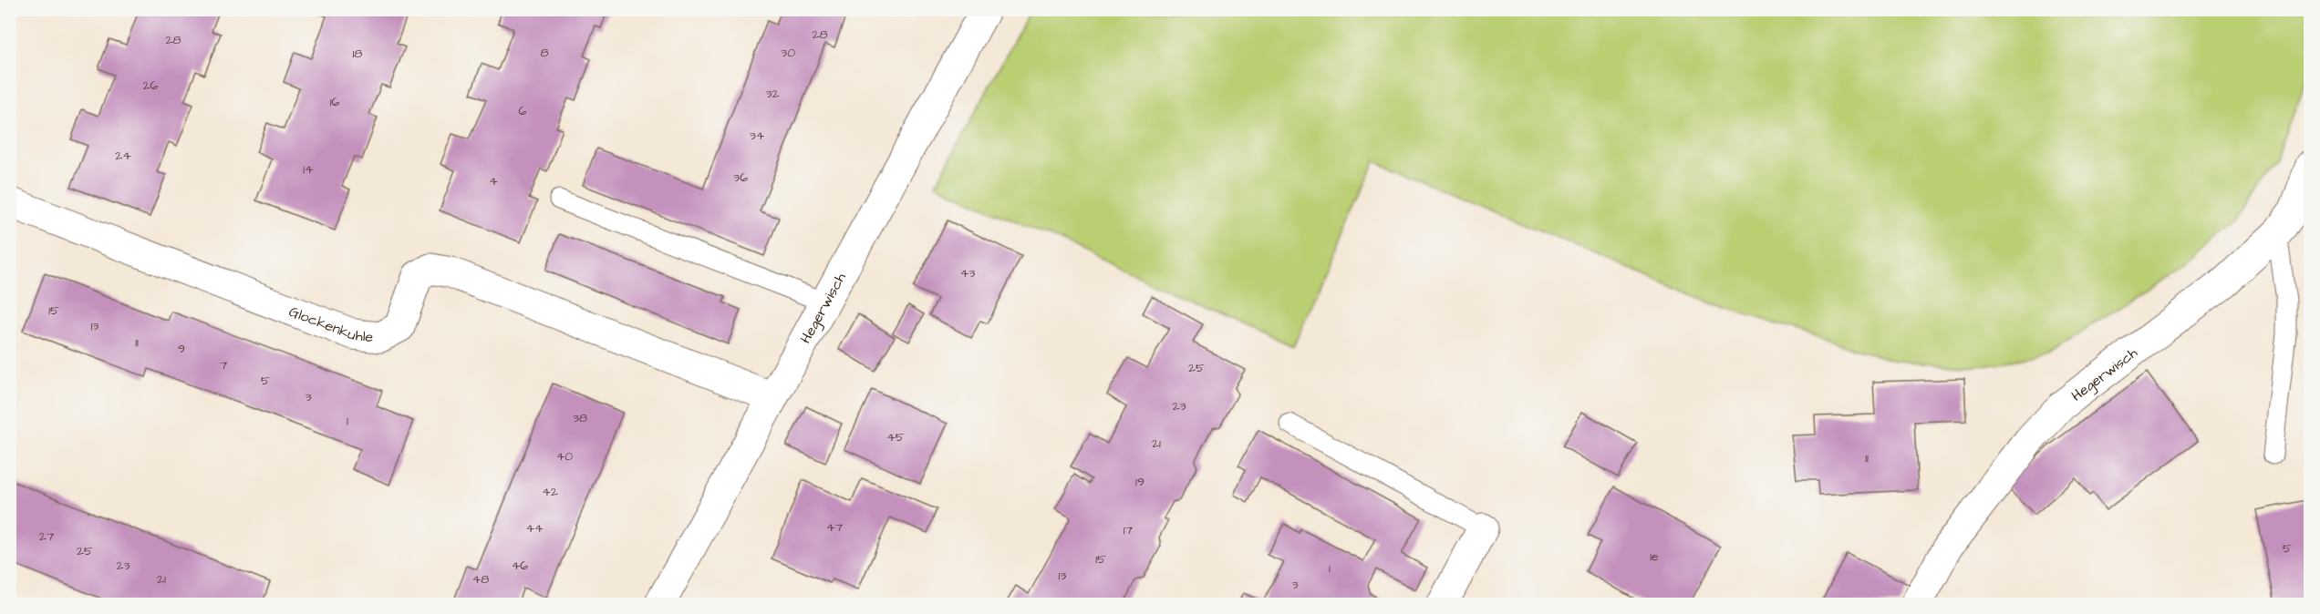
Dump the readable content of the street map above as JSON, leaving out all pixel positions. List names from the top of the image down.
{
  "streets": {
    "street": ["Hegerwisch", "Glockenkuhle"]
  },
  "crossings": [
    ["Hegerwisch", "Glockenkuhle"]
  ],
  "house_numbers": [
    "28",
    "28",
    "8",
    "30",
    "18",
    "26",
    "32",
    "16",
    "6",
    "34",
    "24",
    "14",
    "36",
    "4",
    "43",
    "15",
    "13",
    "11",
    "9",
    "7",
    "25",
    "5",
    "3",
    "23",
    "38",
    "1",
    "45",
    "21",
    "40",
    "11",
    "19",
    "42",
    "47",
    "44",
    "17",
    "27",
    "5",
    "25",
    "1e",
    "15",
    "23",
    "46",
    "1",
    "13",
    "21",
    "48",
    "3"
  ]
}
